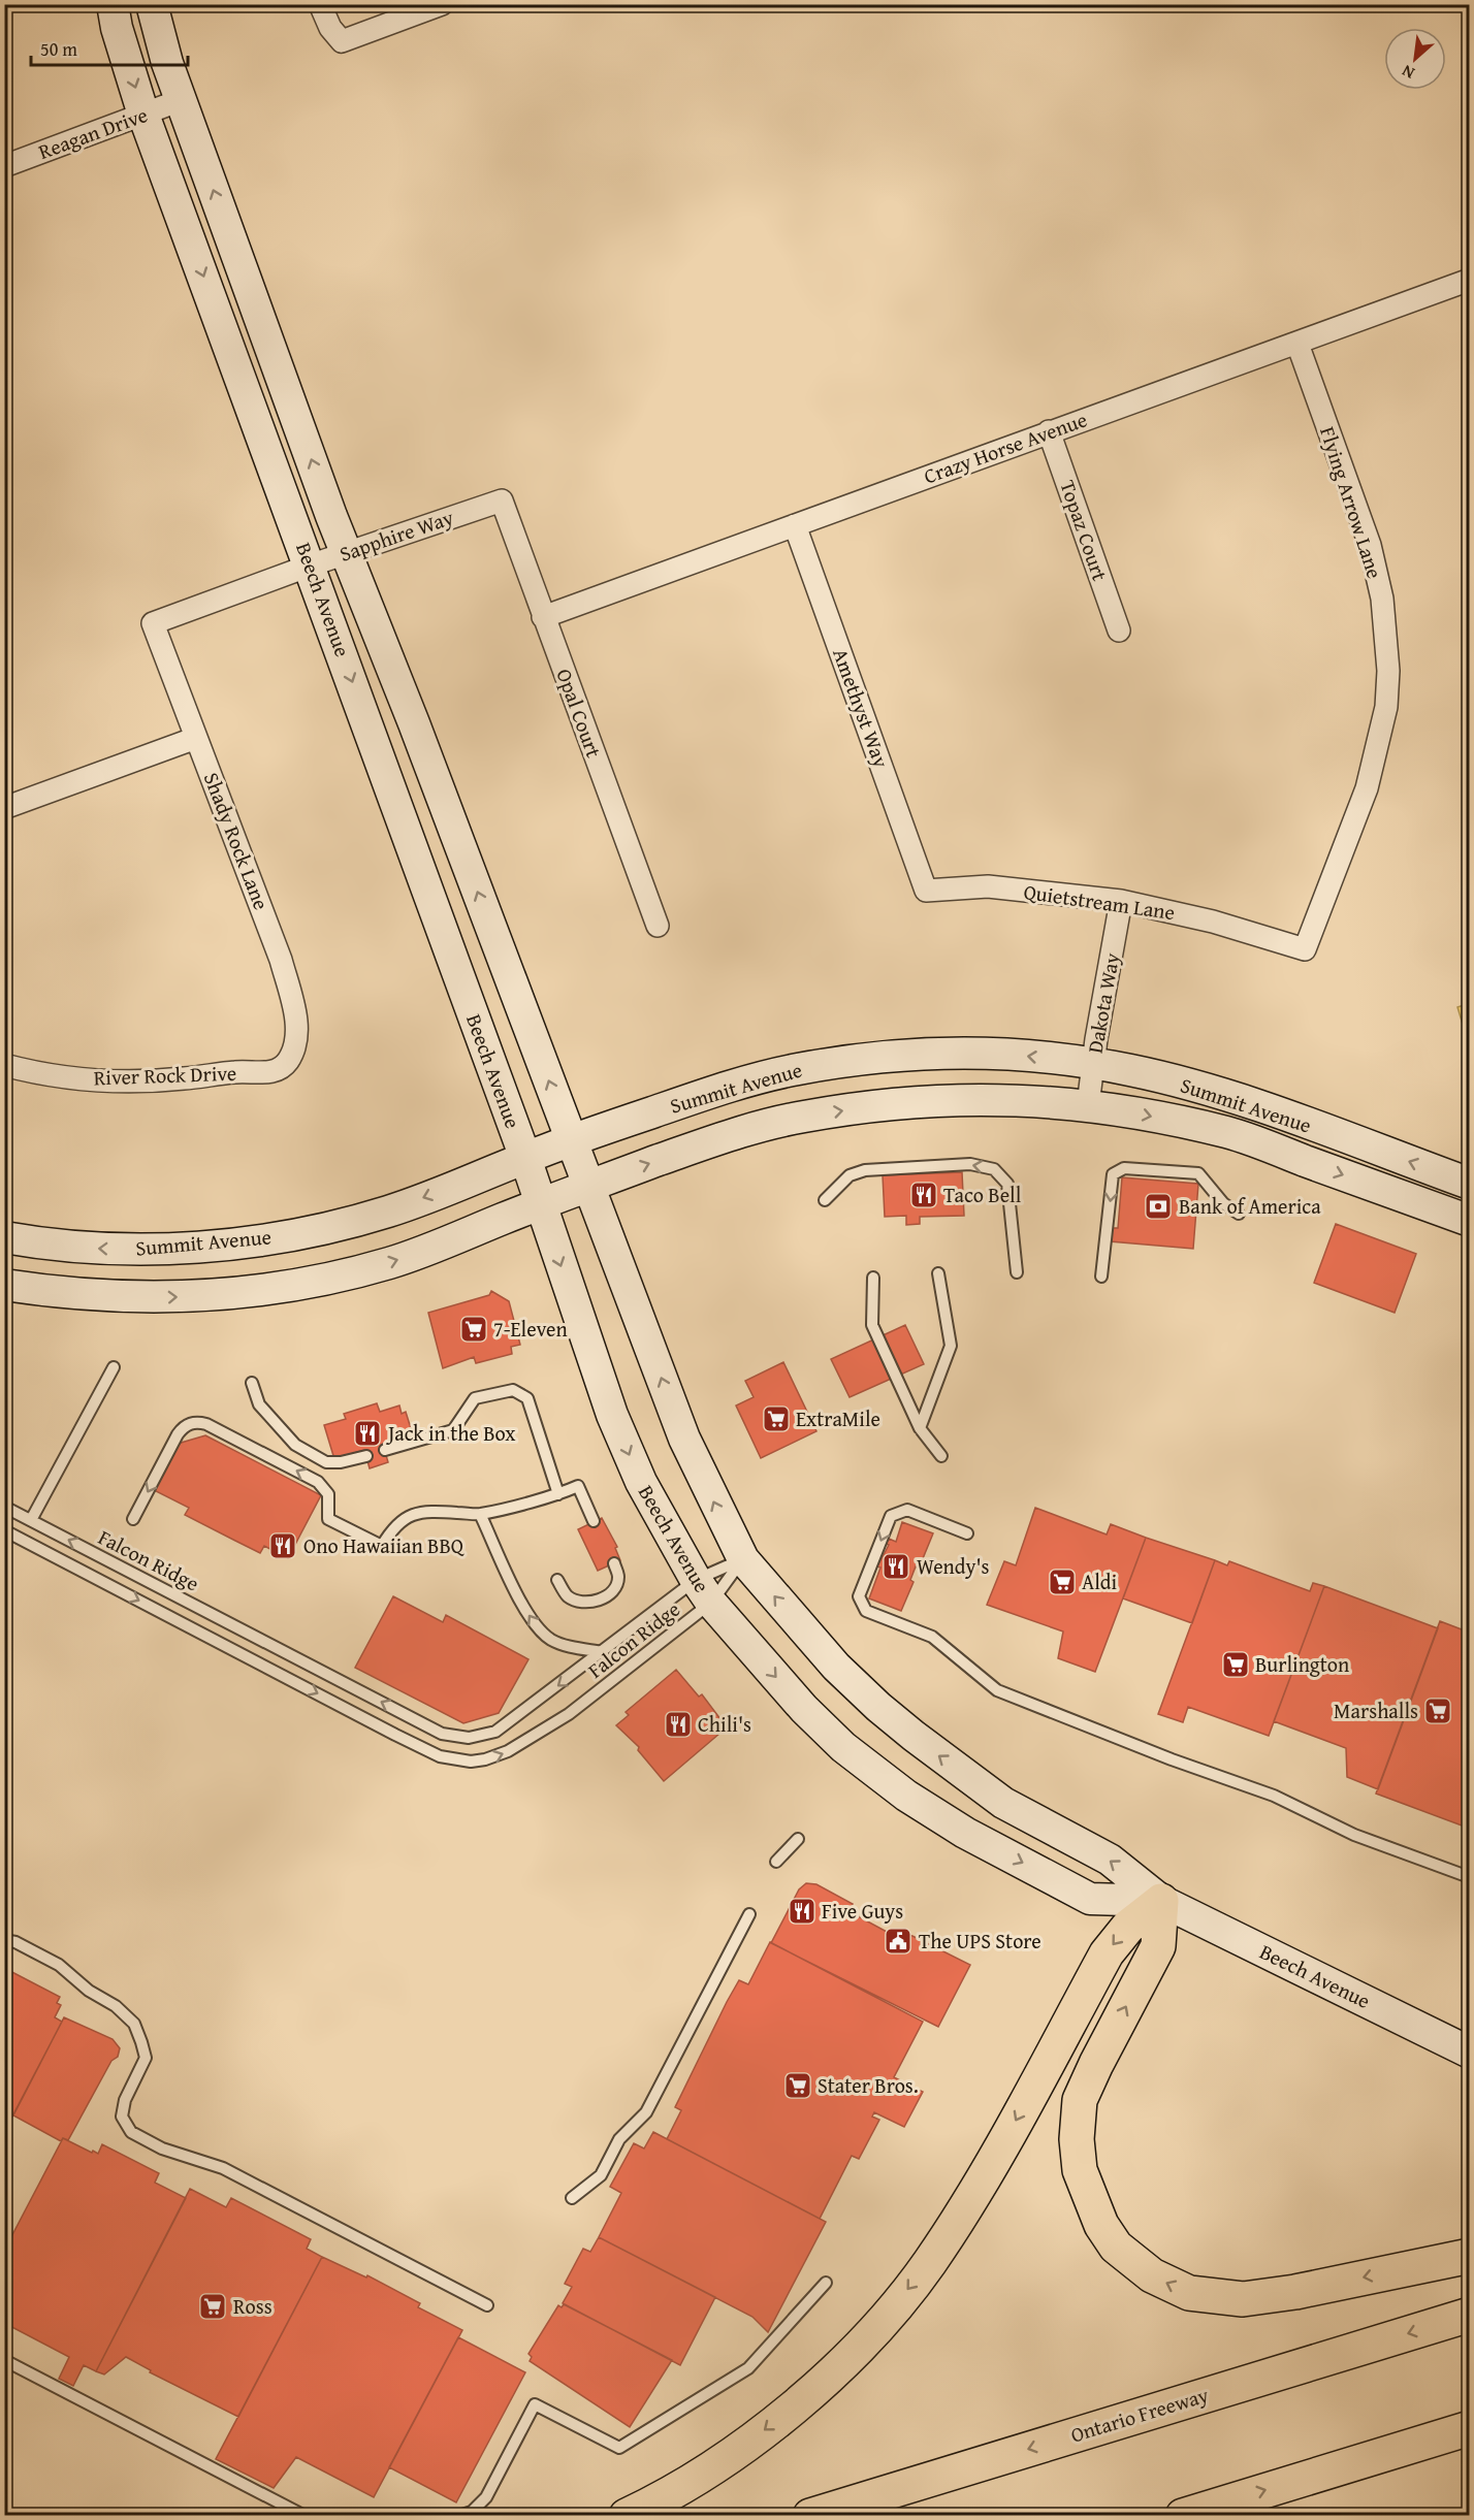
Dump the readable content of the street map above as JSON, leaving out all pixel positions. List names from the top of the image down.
{
  "streets": {
    "highway": ["Ontario Freeway"],
    "main road": ["Beech Avenue", "Summit Avenue"],
    "street": [
      "Reagan Drive",
      "Crazy Horse Avenue",
      "Flying Arrow Lane",
      "Topaz Court",
      "Sapphire Way",
      "Amethyst Way",
      "Opal Court",
      "Shady Rock Lane",
      "Quietstream Lane",
      "Dakota Way",
      "River Rock Drive"
    ],
    "lane": ["Falcon Ridge"]
  },
  "crossings": [
    ["Reagan Drive", "Beech Avenue"],
    ["Crazy Horse Avenue", "Flying Arrow Lane"],
    ["Crazy Horse Avenue", "Topaz Court"],
    ["Crazy Horse Avenue", "Amethyst Way"],
    ["Crazy Horse Avenue", "Opal Court"],
    ["Flying Arrow Lane", "Quietstream Lane"],
    ["Sapphire Way", "Beech Avenue"],
    ["Sapphire Way", "Opal Court"],
    ["Sapphire Way", "Shady Rock Lane"],
    ["Beech Avenue", "Summit Avenue"],
    ["Beech Avenue", "Falcon Ridge"],
    ["Amethyst Way", "Quietstream Lane"],
    ["Shady Rock Lane", "River Rock Drive"],
    ["Quietstream Lane", "Dakota Way"],
    ["Dakota Way", "Summit Avenue"]
  ],
  "places": {
    "restaurant": [
      "Taco Bell",
      "Jack in the Box",
      "Ono Hawaiian BBQ",
      "Wendy's",
      "Chili's",
      "Five Guys"
    ],
    "bank": ["Bank of America"],
    "supermarket": [
      "7-Eleven",
      "ExtraMile",
      "Aldi",
      "Burlington",
      "Marshalls",
      "Stater Bros.",
      "Ross"
    ],
    "public building": ["The UPS Store"]
  },
  "scale_bar": "50 m",
  "north": "bottom left"
}
